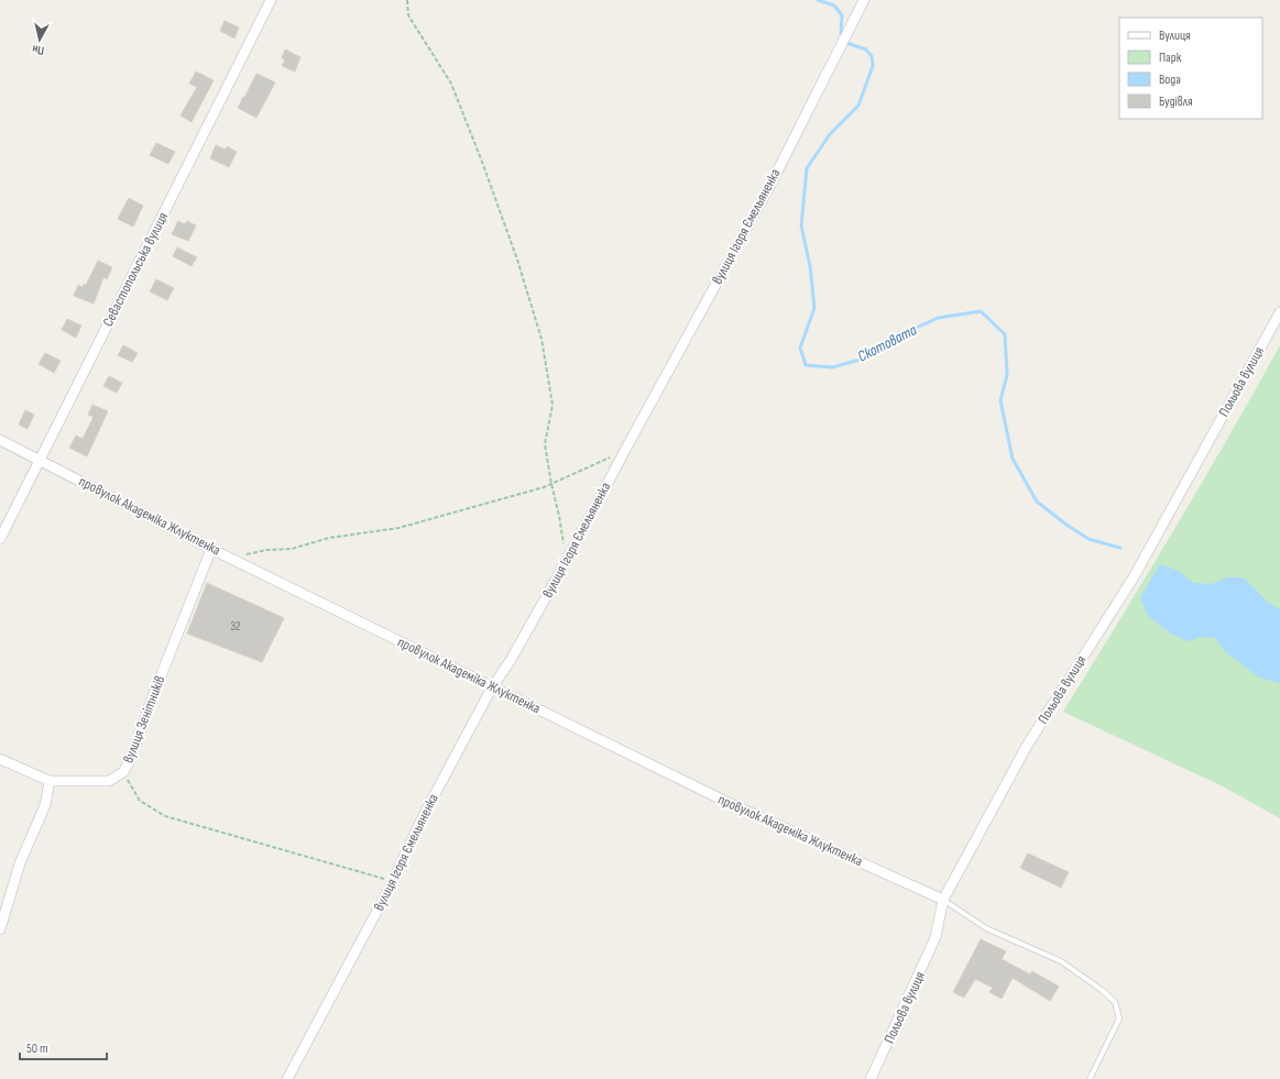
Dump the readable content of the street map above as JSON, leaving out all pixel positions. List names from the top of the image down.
{
  "streets": {
    "street": [
      "вулиця Ігоря Ємельяненка",
      "Севастопольська вулиця",
      "Польова вулиця",
      "провулок Академіка Жлуктенка",
      "вулиця Зенітників"
    ]
  },
  "crossings": [
    ["вулиця Ігоря Ємельяненка", "провулок Академіка Жлуктенка"],
    ["Севастопольська вулиця", "провулок Академіка Жлуктенка"],
    ["Польова вулиця", "провулок Академіка Жлуктенка"],
    ["провулок Академіка Жлуктенка", "вулиця Зенітників"]
  ],
  "water": ["Скотовата"],
  "house_numbers": ["32"],
  "legend": [
    "Вулиця",
    "Парк",
    "Вода",
    "Будівля"
  ],
  "scale_bar": "50 m",
  "north": "bottom"
}
